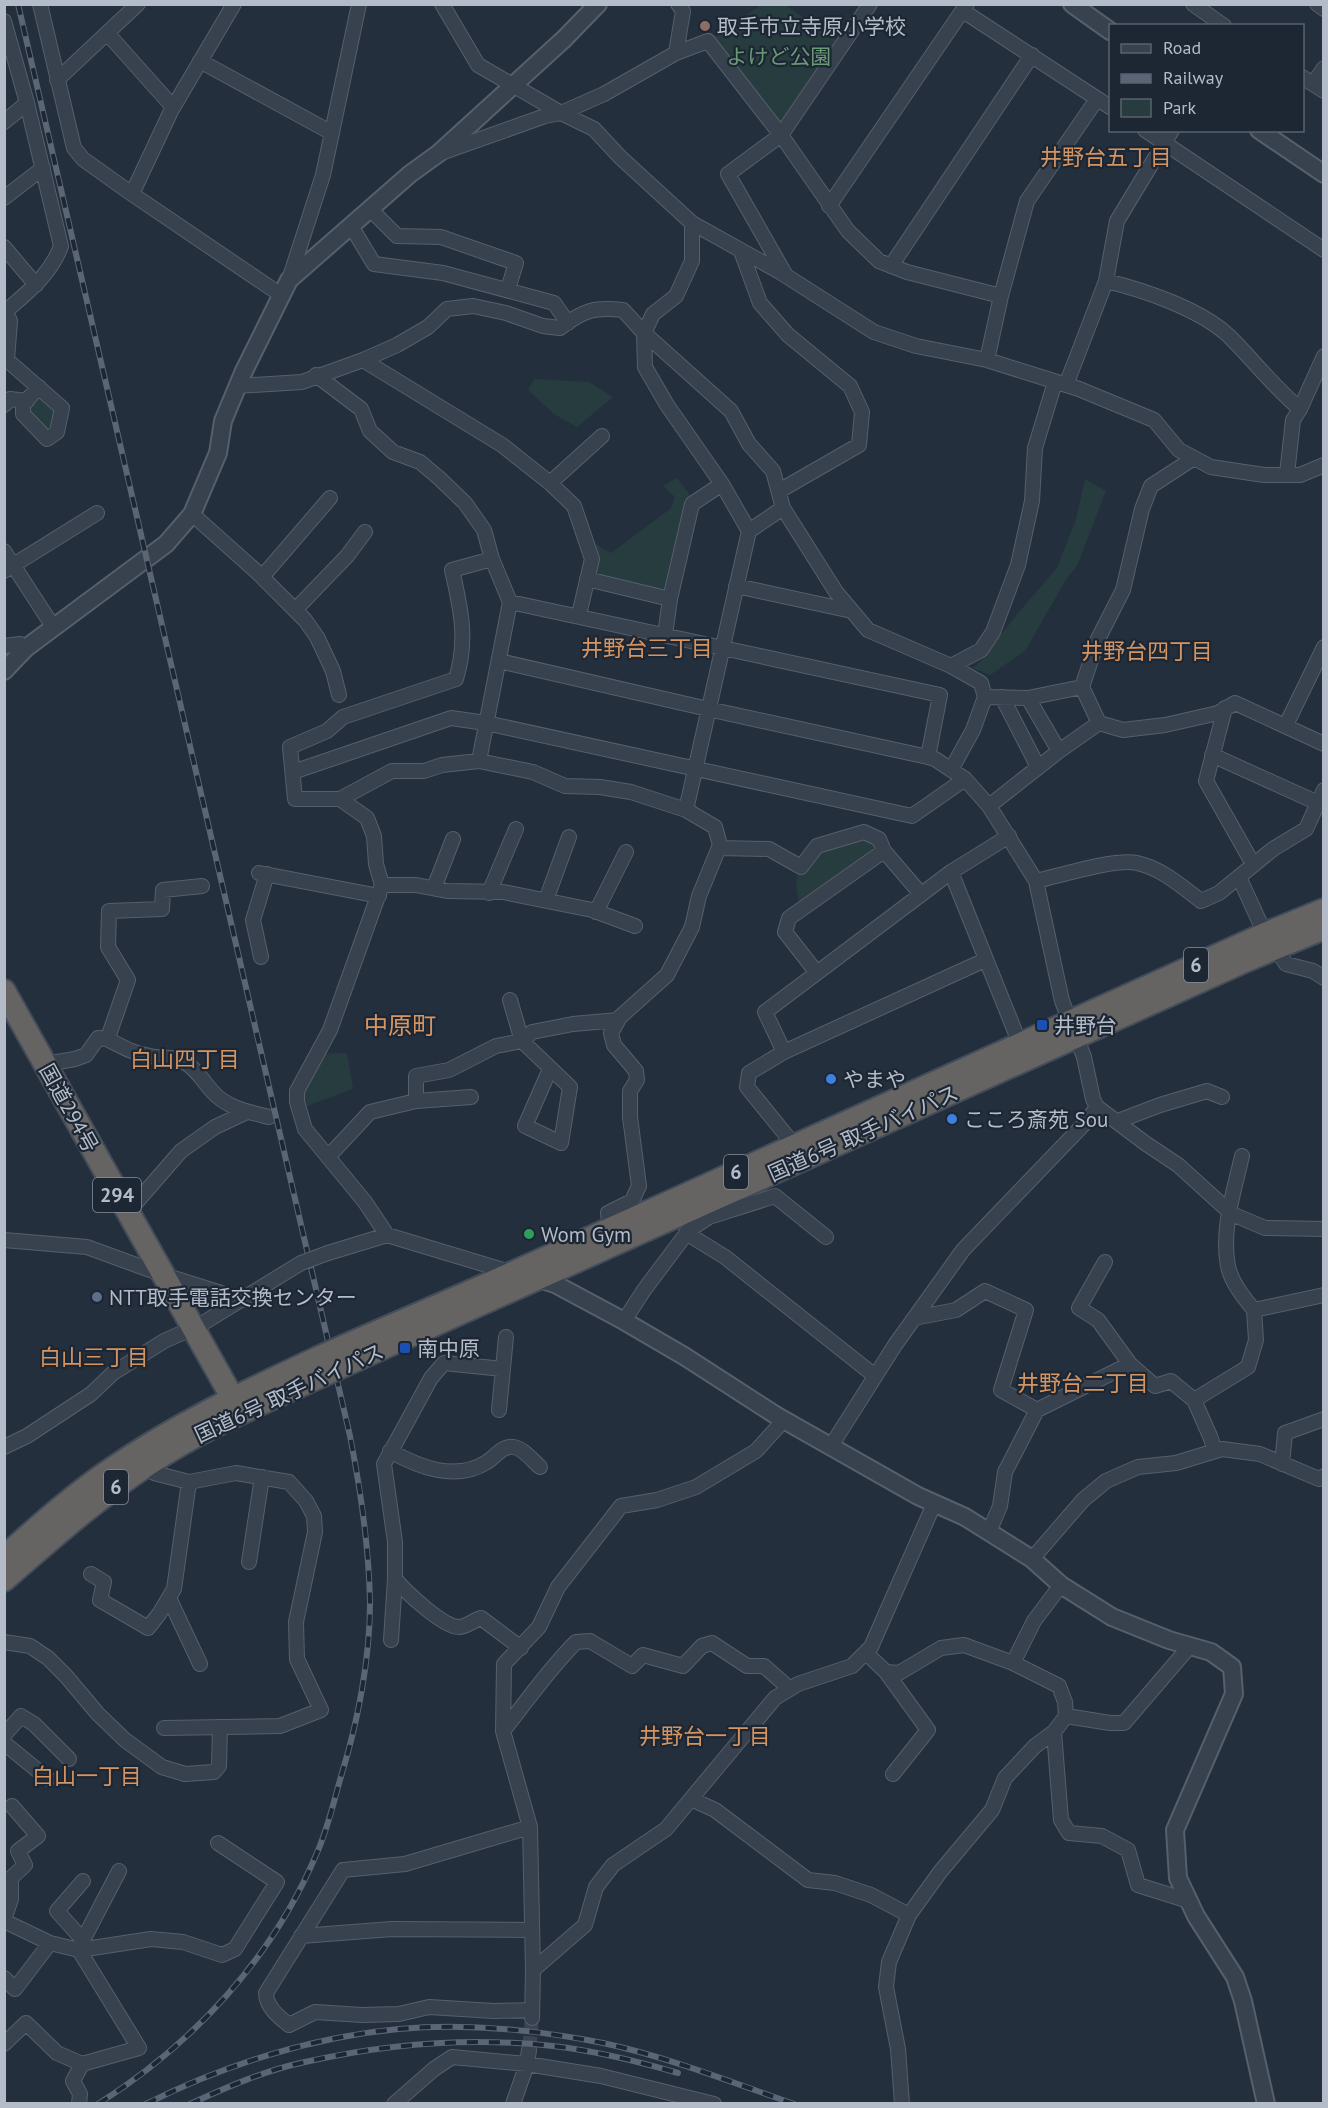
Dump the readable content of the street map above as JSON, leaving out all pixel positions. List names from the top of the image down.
{
  "streets": {
    "highway": [
      "6",
      "国道294号",
      "国道6号 取手バイパス",
      "294"
    ]
  },
  "crossings": [
    ["国道294号", "国道6号 取手バイパス"]
  ],
  "districts": [
    "井野台五丁目",
    "井野台三丁目",
    "井野台四丁目",
    "中原町",
    "白山四丁目",
    "白山三丁目",
    "井野台二丁目",
    "井野台一丁目",
    "白山一丁目"
  ],
  "parks": ["よけど公園"],
  "places": {
    "other": [
      "取手市立寺原小学校",
      "やまや",
      "こころ斎苑 Sou",
      "Wom Gym",
      "NTT取手電話交換センター"
    ],
    "transit": ["井野台", "南中原"]
  },
  "legend": ["Road", "Railway", "Park"]
}
